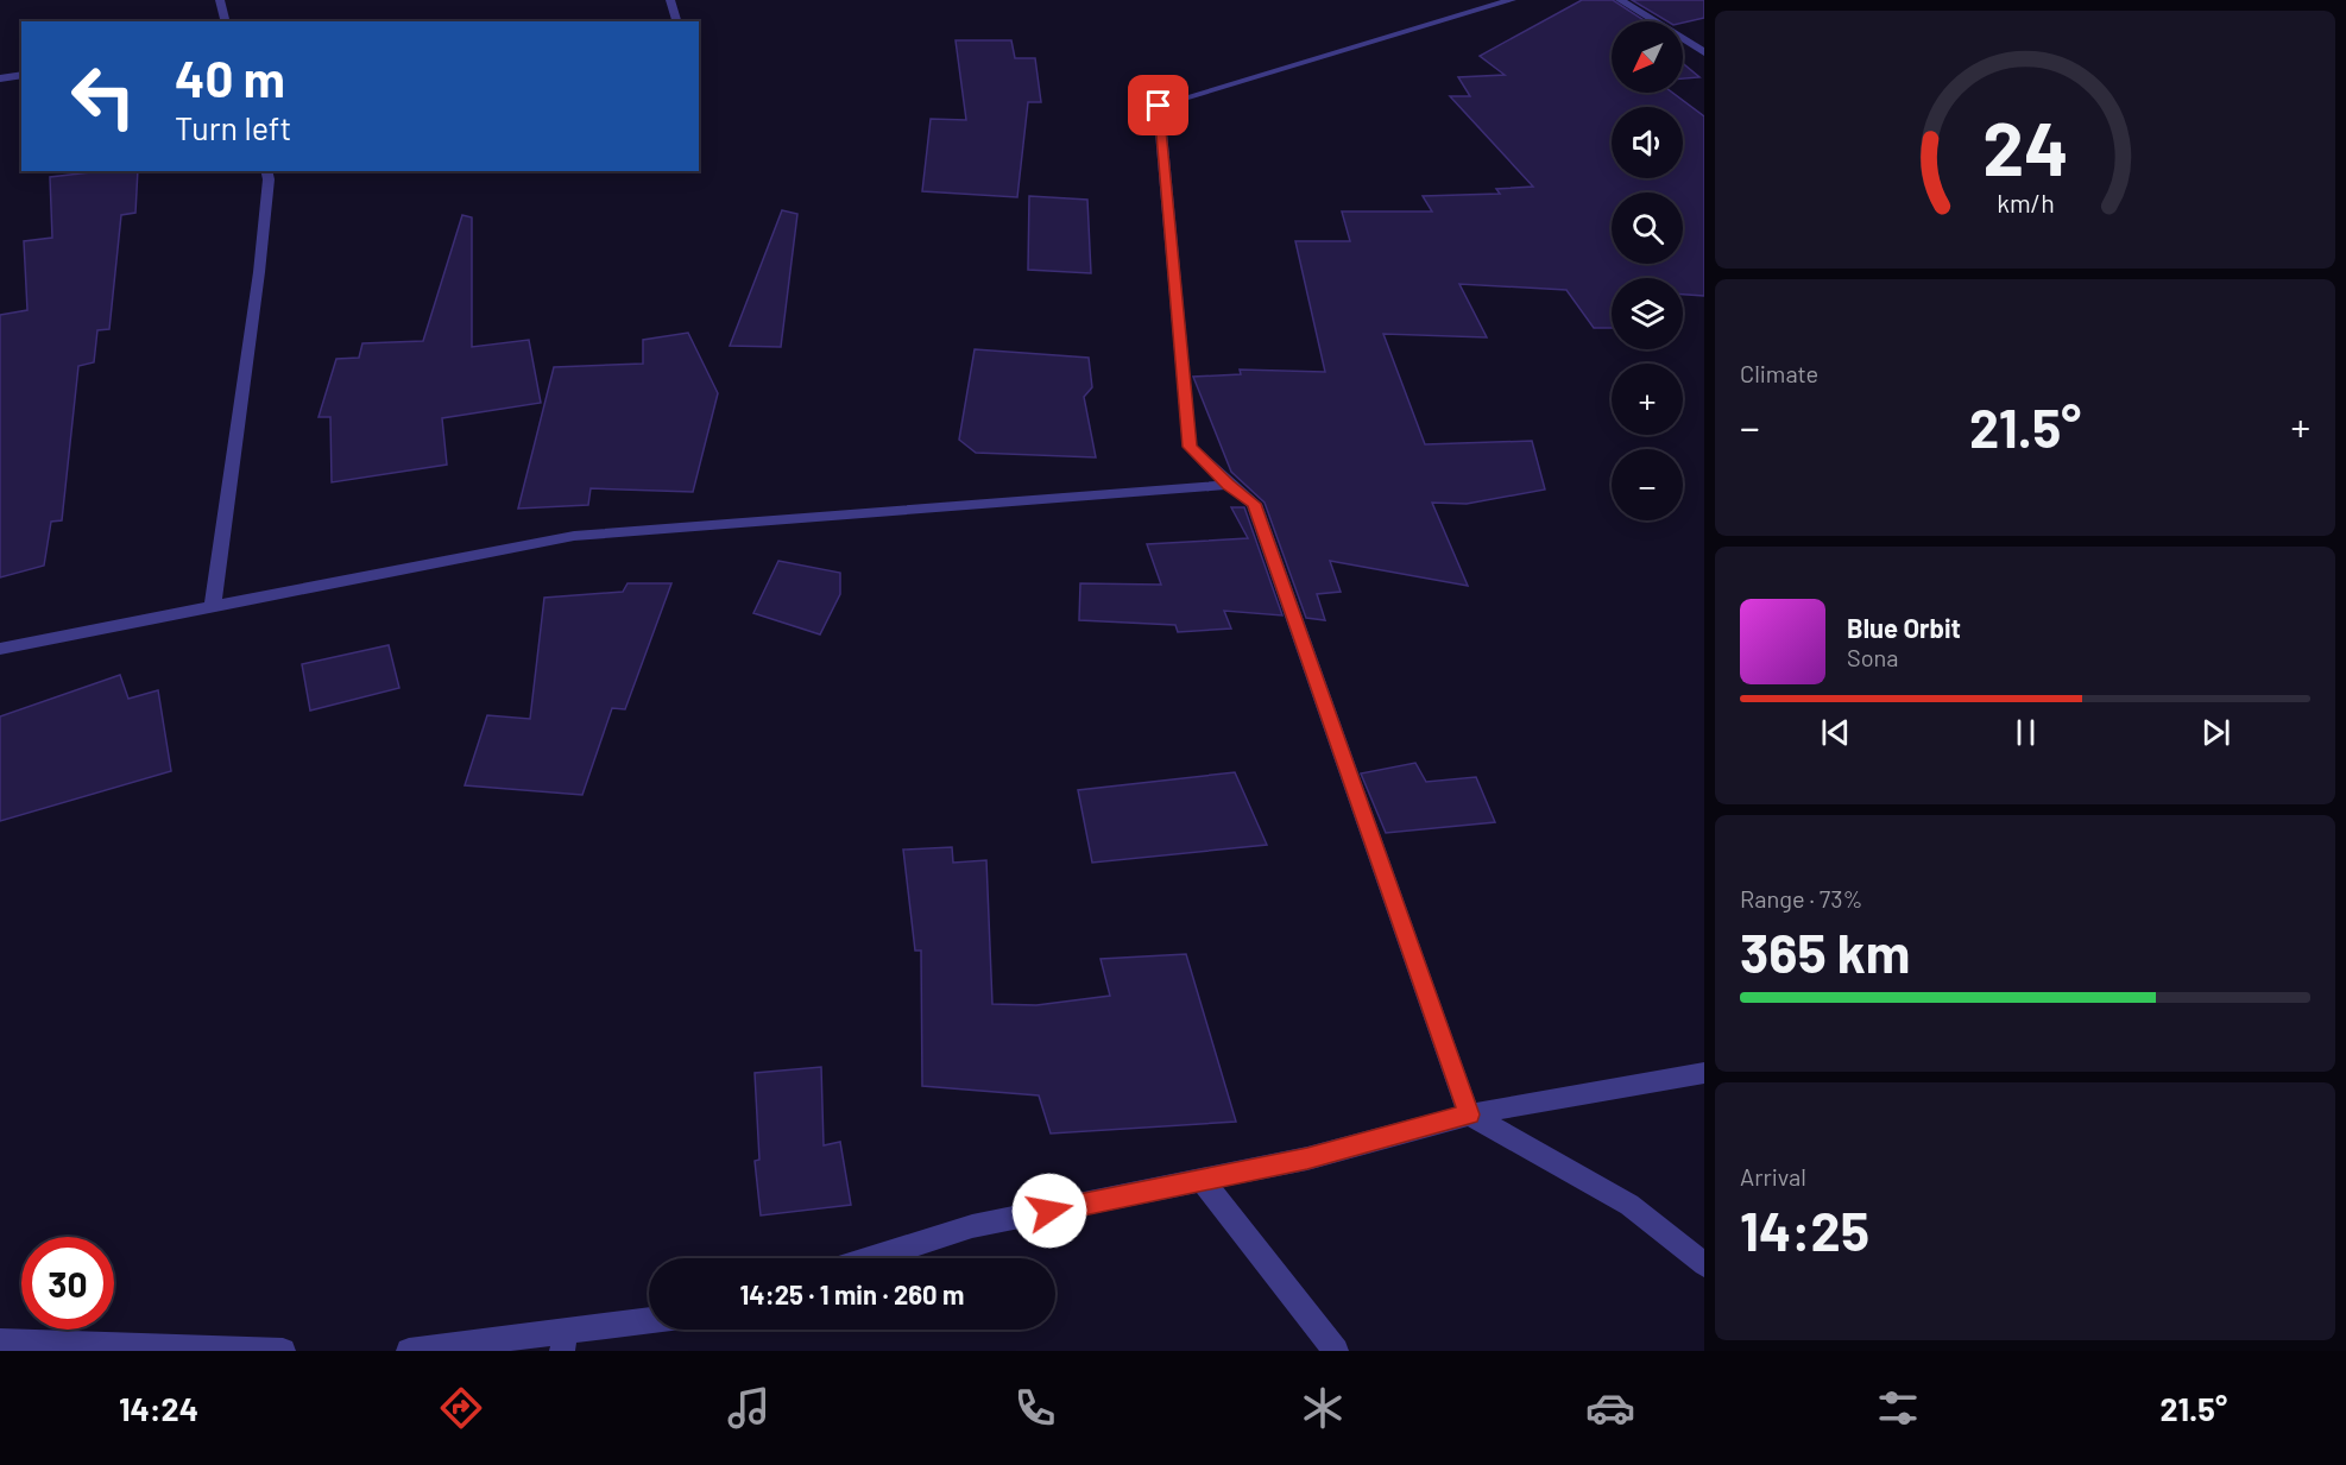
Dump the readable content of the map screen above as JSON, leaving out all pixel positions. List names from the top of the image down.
{
  "north": "bottom left",
  "page": {
    "map_buttons": ["+", "−"],
    "turn": ["40 m", "Turn left"],
    "tile": [
      "Climate",
      ["Range · 73%", "365 km"],
      ["Arrival", "14:25"]
    ],
    "heat": ["−", "21.5°", "+"],
    "song": ["Blue Orbit", "Sona"],
    "limit": "30",
    "trip": "14:25 · 1 min · 260 m",
    "tabs": ["14:24", "21.5°"],
    "gauge": ["24", "km/h"]
  }
}
